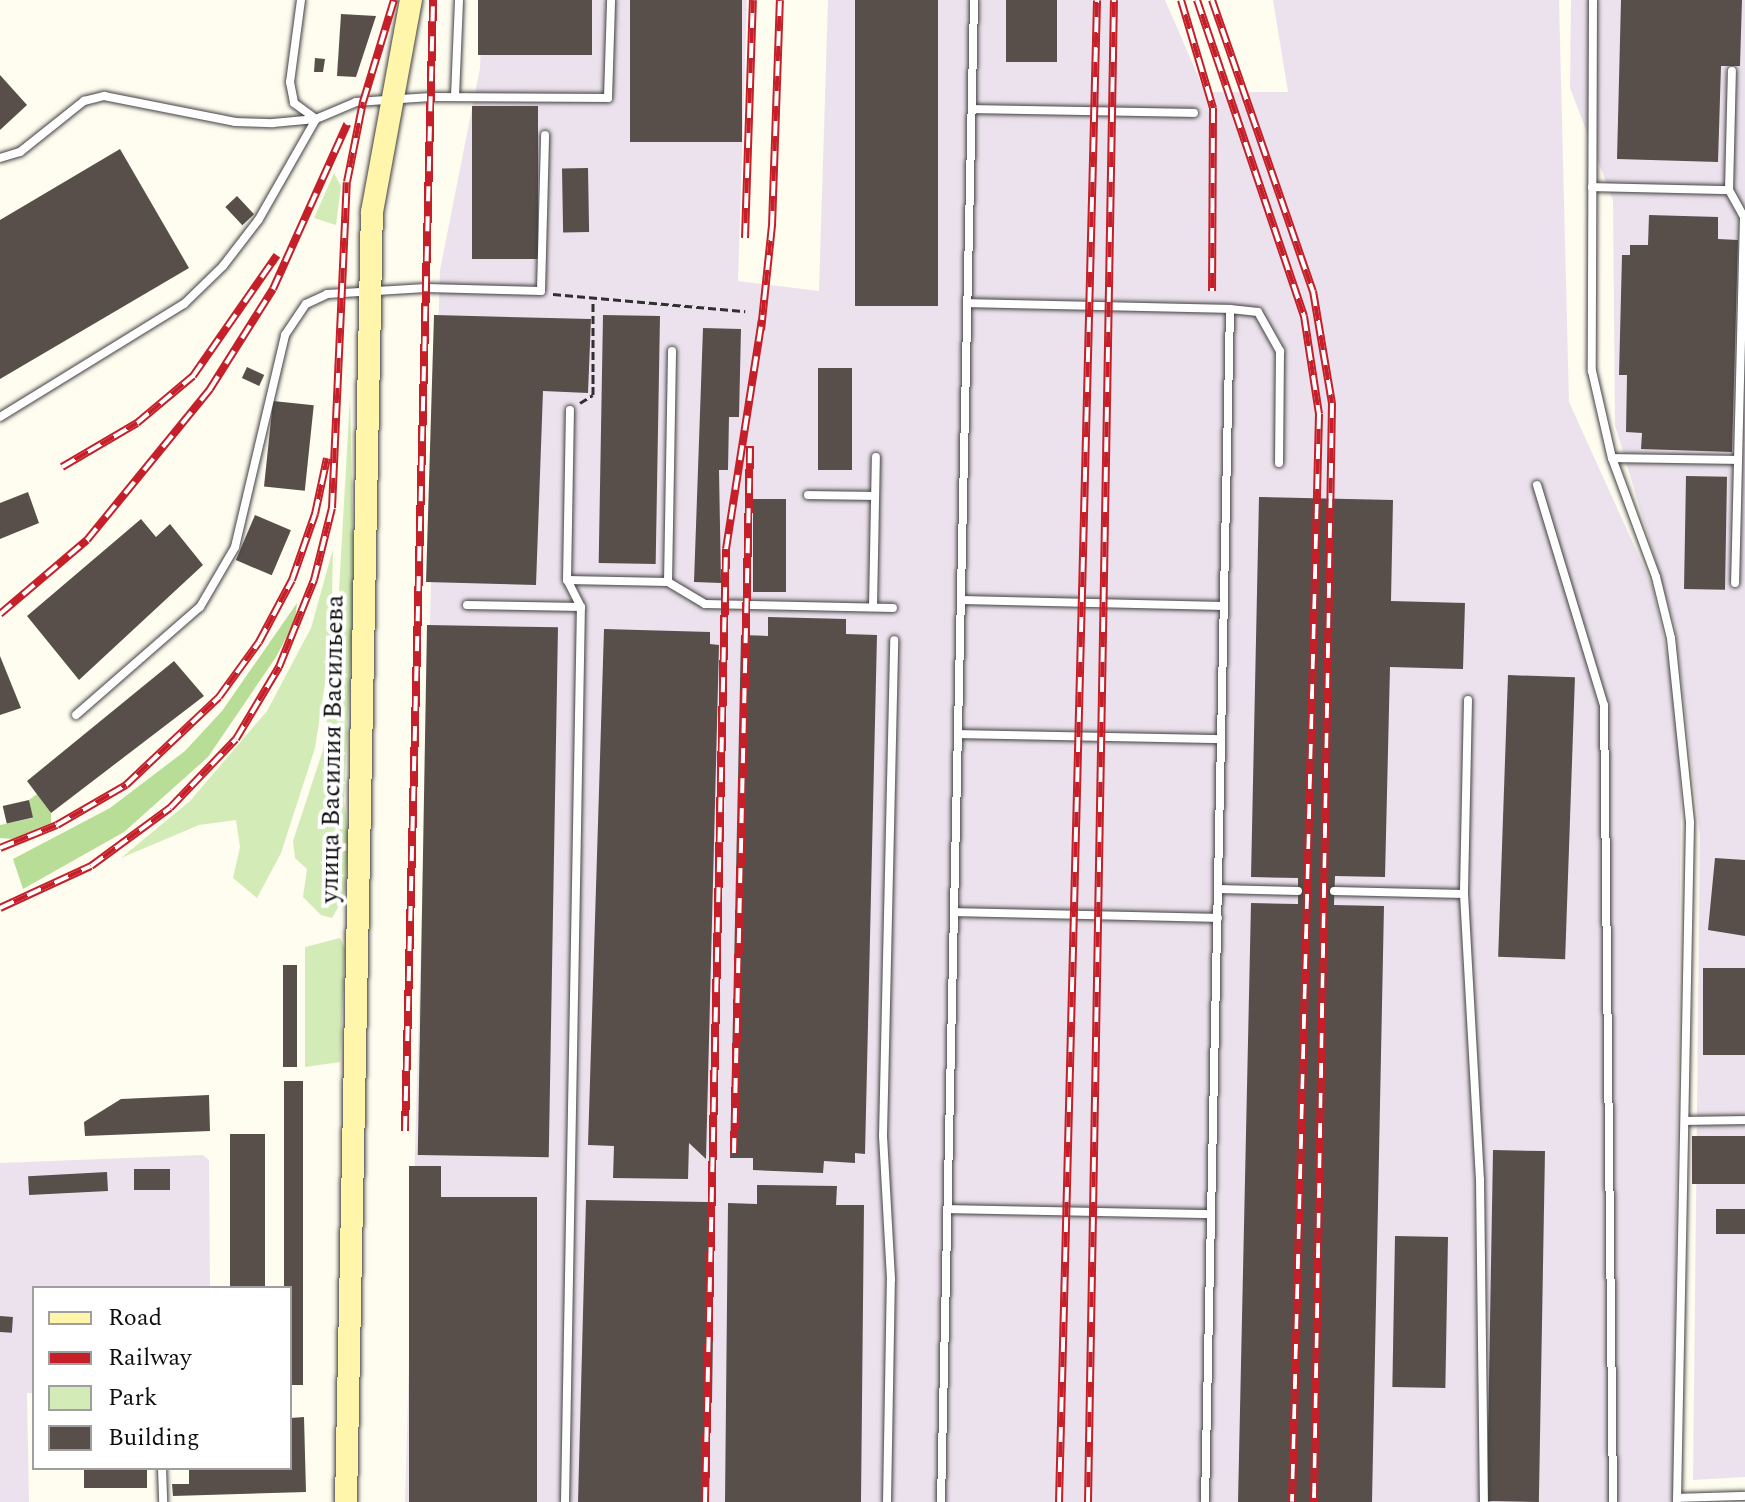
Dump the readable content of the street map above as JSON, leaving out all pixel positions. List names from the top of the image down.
{
  "streets": {
    "main road": ["улица Василия Васильева"]
  },
  "legend": [
    "Road",
    "Railway",
    "Park",
    "Building"
  ]
}
